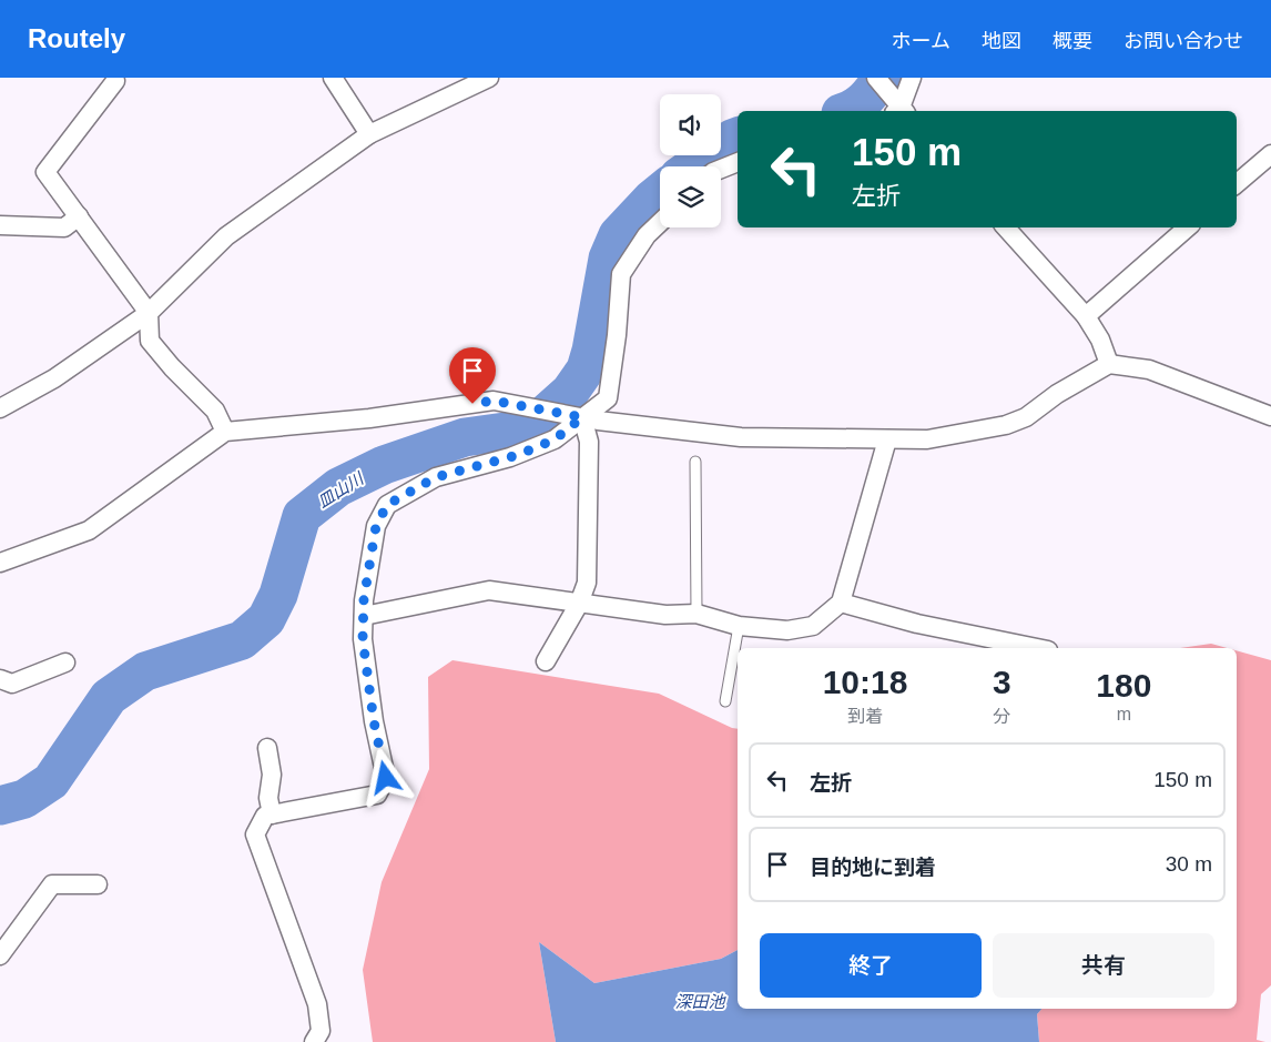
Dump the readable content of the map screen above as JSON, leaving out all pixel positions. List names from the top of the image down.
{
  "water": ["皿山川", "深田池"],
  "page": {
    "header": "Routely",
    "nav": [
      "ホーム",
      "地図",
      "概要",
      "お問い合わせ"
    ],
    "turn": ["150 m", "左折"],
    "eta": [
      "10:18",
      "到着",
      "3",
      "分",
      "180",
      "m"
    ],
    "list": [
      {
        "name": "左折",
        "value": "150 m"
      },
      {
        "name": "目的地に到着",
        "value": "30 m"
      }
    ],
    "buttons": ["終了", "共有"]
  }
}
